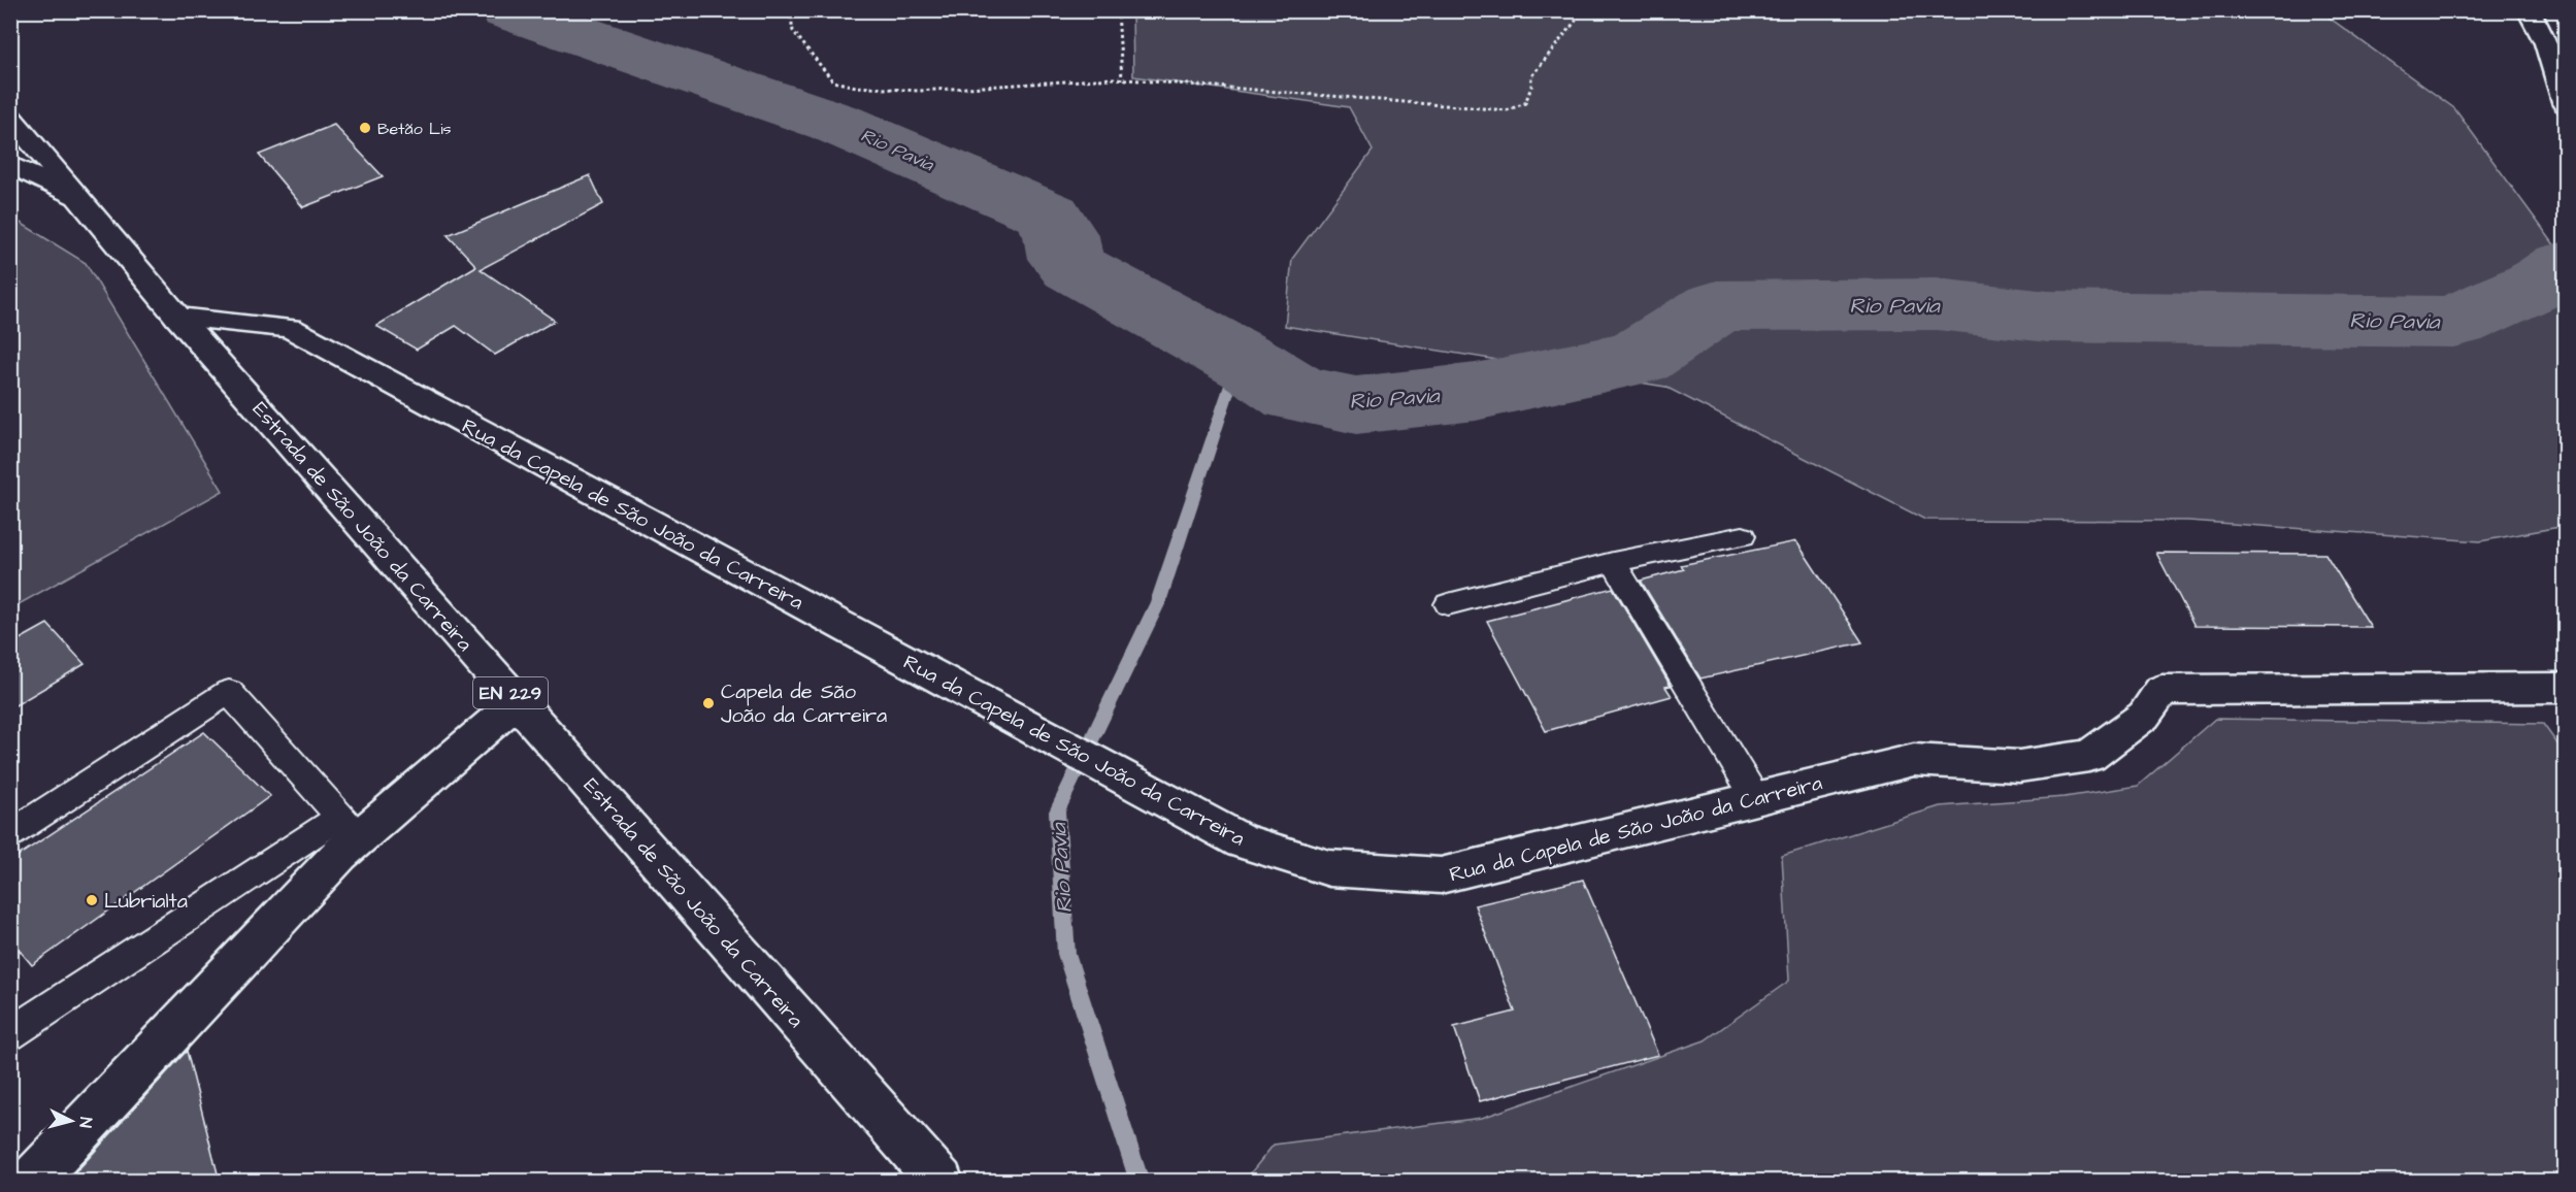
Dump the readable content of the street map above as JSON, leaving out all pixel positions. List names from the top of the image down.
{
  "streets": {
    "street": ["Rua da Capela de São João da Carreira", "Estrada de São João da Carreira", "EN 229"]
  },
  "crossings": [
    ["Rua da Capela de São João da Carreira", "Estrada de São João da Carreira"],
    ["Estrada de São João da Carreira", "EN 229"]
  ],
  "water": ["Rio Pavia"],
  "places": ["Betão Lis", "Capela de São João da Carreira", "Lubrialta"],
  "north": "right"
}
